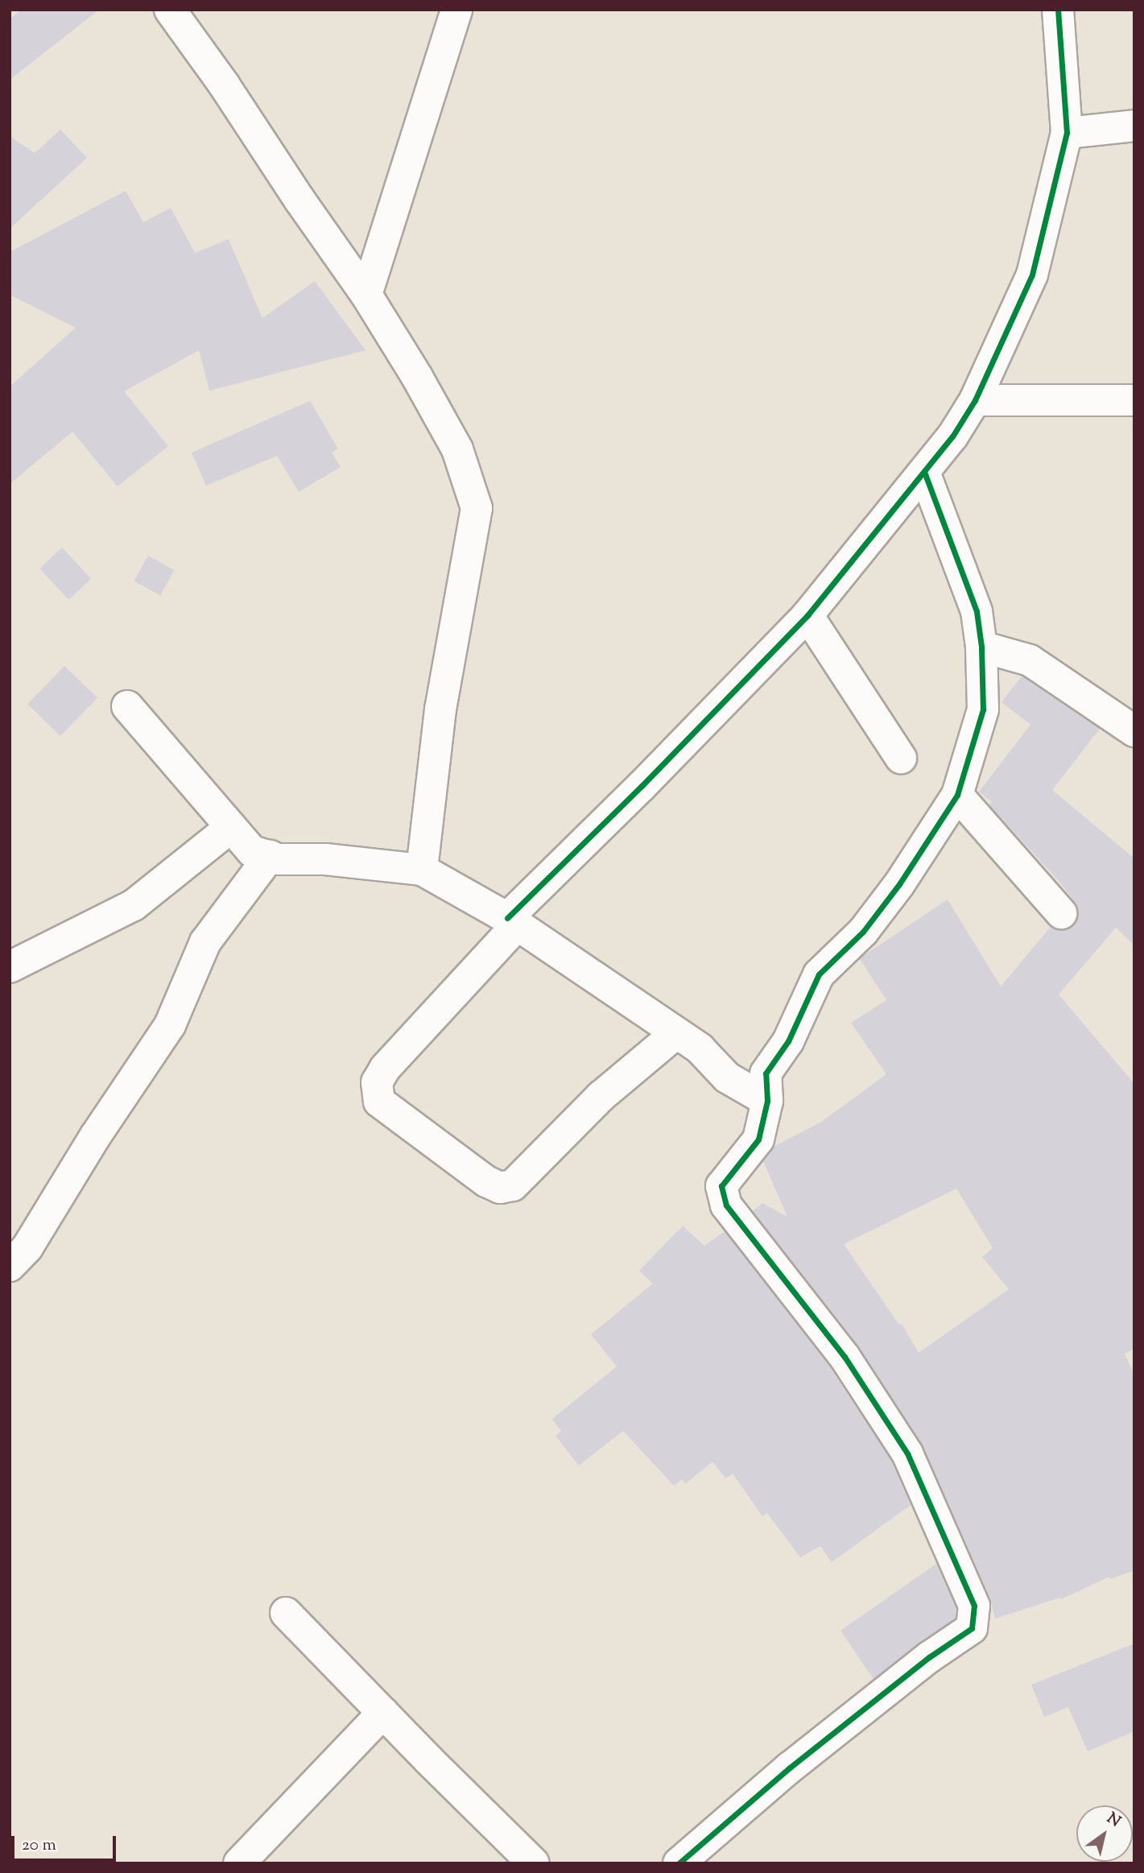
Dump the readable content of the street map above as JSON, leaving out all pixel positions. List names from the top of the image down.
{
  "scale_bar": "20 m",
  "north": "top right"
}
